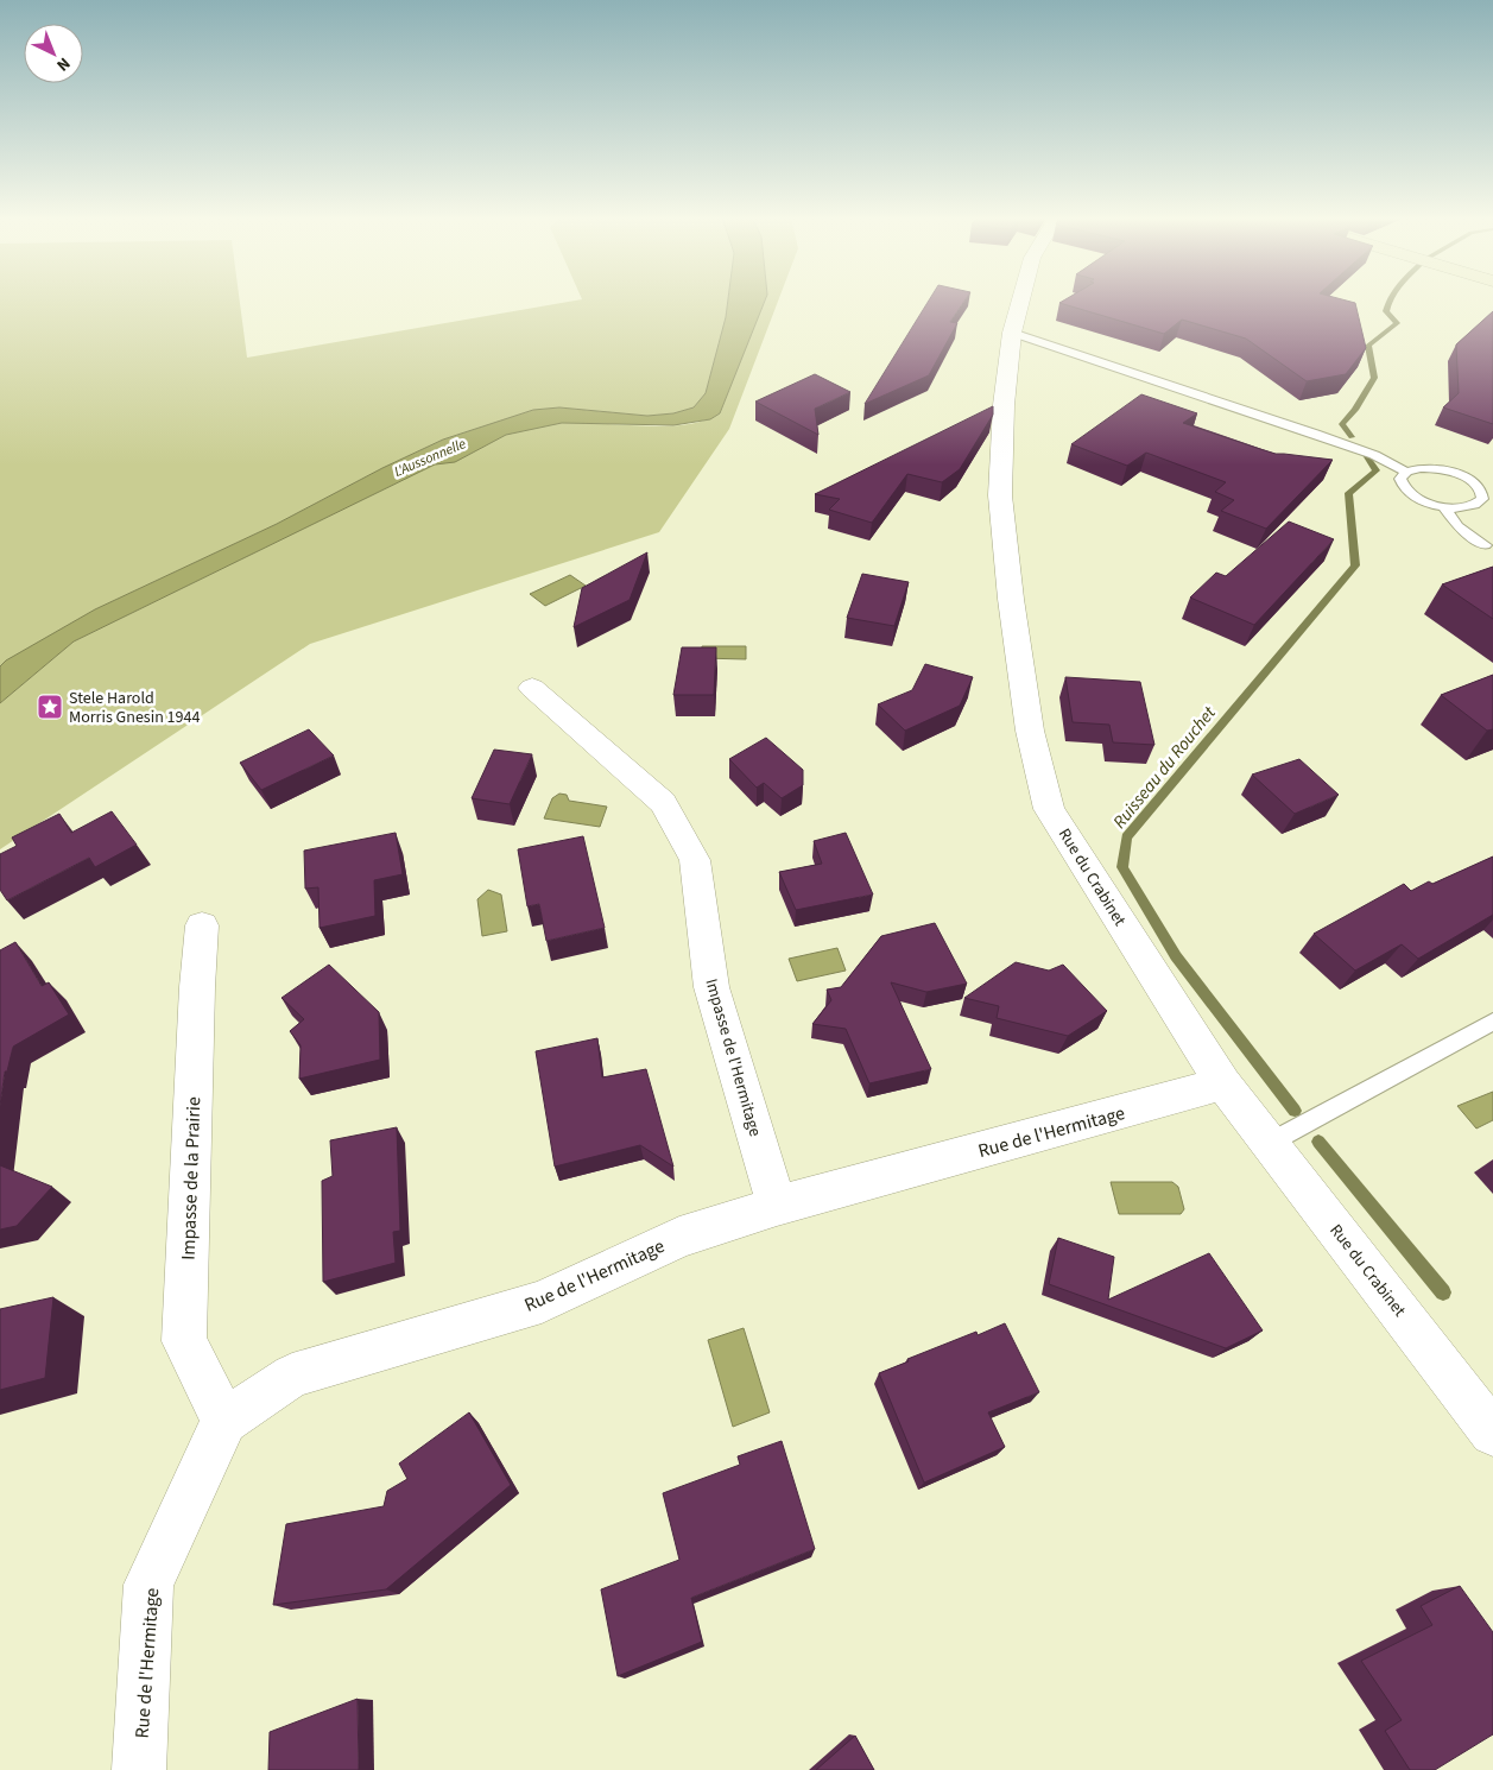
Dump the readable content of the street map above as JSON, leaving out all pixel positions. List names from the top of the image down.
{
  "streets": {
    "street": [
      "Rue du Crabinet",
      "Impasse de l'Hermitage",
      "Rue de l'Hermitage",
      "Impasse de la Prairie"
    ]
  },
  "crossings": [
    ["Rue du Crabinet", "Rue de l'Hermitage"],
    ["Impasse de l'Hermitage", "Rue de l'Hermitage"],
    ["Rue de l'Hermitage", "Impasse de la Prairie"]
  ],
  "water": ["L'Aussonnelle", "Ruisseau du Rouchet"],
  "places": {
    "place": ["Stele Harold Morris Gnesin 1944"]
  },
  "north": "bottom right"
}
